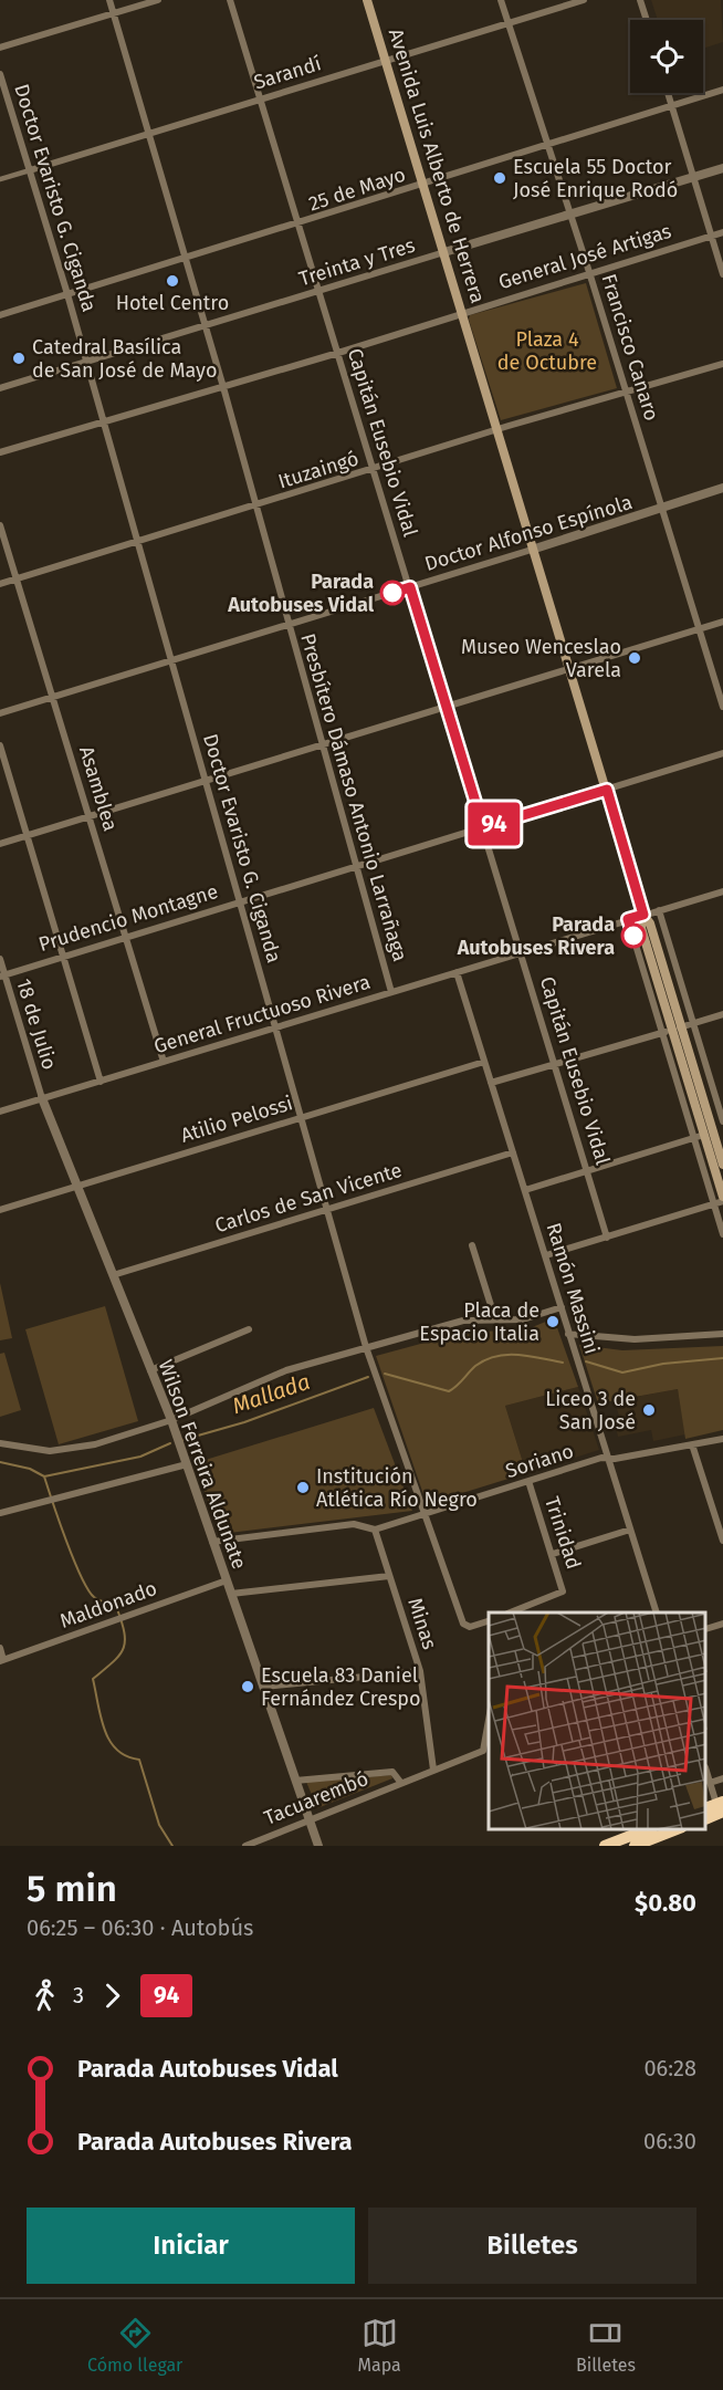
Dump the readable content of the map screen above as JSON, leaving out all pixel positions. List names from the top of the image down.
{
  "streets": {
    "main road": ["Avenida Luis Alberto de Herrera"],
    "street": [
      "Sarandí",
      "25 de Mayo",
      "Doctor Evaristo G. Ciganda",
      "General José Artigas",
      "Treinta y Tres",
      "Francisco Canaro",
      "Capitán Eusebio Vidal",
      "Ituzaingó",
      "Doctor Alfonso Espínola",
      "Asamblea",
      "Presbítero Dámaso Antonio Larrañaga",
      "Prudencio Montagne",
      "General Fructuoso Rivera",
      "18 de Julio",
      "Atilio Pelossi",
      "Carlos de San Vicente",
      "Ramón Massini",
      "Soriano",
      "Wilson Ferreira Aldunate",
      "Trinidad",
      "Maldonado",
      "Minas",
      "Tacuarembó"
    ]
  },
  "crossings": [
    ["Sarandí", "Avenida Luis Alberto de Herrera"],
    ["Sarandí", "Doctor Evaristo G. Ciganda"],
    ["Sarandí", "Francisco Canaro"],
    ["Sarandí", "Capitán Eusebio Vidal"],
    ["Sarandí", "Presbítero Dámaso Antonio Larrañaga"],
    ["Avenida Luis Alberto de Herrera", "25 de Mayo"],
    ["Avenida Luis Alberto de Herrera", "General José Artigas"],
    ["Avenida Luis Alberto de Herrera", "Treinta y Tres"],
    ["Avenida Luis Alberto de Herrera", "Ituzaingó"],
    ["Avenida Luis Alberto de Herrera", "Doctor Alfonso Espínola"],
    ["Avenida Luis Alberto de Herrera", "Prudencio Montagne"],
    ["Avenida Luis Alberto de Herrera", "General Fructuoso Rivera"],
    ["25 de Mayo", "Doctor Evaristo G. Ciganda"],
    ["25 de Mayo", "Francisco Canaro"],
    ["25 de Mayo", "Capitán Eusebio Vidal"],
    ["25 de Mayo", "Presbítero Dámaso Antonio Larrañaga"],
    ["Doctor Evaristo G. Ciganda", "General José Artigas"],
    ["Doctor Evaristo G. Ciganda", "Treinta y Tres"],
    ["Doctor Evaristo G. Ciganda", "Ituzaingó"],
    ["Doctor Evaristo G. Ciganda", "Doctor Alfonso Espínola"],
    ["Doctor Evaristo G. Ciganda", "Prudencio Montagne"],
    ["Doctor Evaristo G. Ciganda", "General Fructuoso Rivera"],
    ["Doctor Evaristo G. Ciganda", "Atilio Pelossi"],
    ["Doctor Evaristo G. Ciganda", "Carlos de San Vicente"],
    ["Doctor Evaristo G. Ciganda", "Soriano"],
    ["General José Artigas", "Francisco Canaro"],
    ["General José Artigas", "Capitán Eusebio Vidal"],
    ["General José Artigas", "Presbítero Dámaso Antonio Larrañaga"],
    ["Treinta y Tres", "Francisco Canaro"],
    ["Treinta y Tres", "Capitán Eusebio Vidal"],
    ["Treinta y Tres", "Presbítero Dámaso Antonio Larrañaga"],
    ["Francisco Canaro", "Ituzaingó"],
    ["Francisco Canaro", "Doctor Alfonso Espínola"],
    ["Capitán Eusebio Vidal", "Ituzaingó"],
    ["Capitán Eusebio Vidal", "Doctor Alfonso Espínola"],
    ["Capitán Eusebio Vidal", "Prudencio Montagne"],
    ["Capitán Eusebio Vidal", "General Fructuoso Rivera"],
    ["Ituzaingó", "Asamblea"],
    ["Ituzaingó", "Presbítero Dámaso Antonio Larrañaga"],
    ["Doctor Alfonso Espínola", "Asamblea"],
    ["Doctor Alfonso Espínola", "Presbítero Dámaso Antonio Larrañaga"],
    ["Asamblea", "Prudencio Montagne"],
    ["Asamblea", "General Fructuoso Rivera"],
    ["Presbítero Dámaso Antonio Larrañaga", "Prudencio Montagne"],
    ["Presbítero Dámaso Antonio Larrañaga", "General Fructuoso Rivera"],
    ["Prudencio Montagne", "18 de Julio"],
    ["General Fructuoso Rivera", "18 de Julio"],
    ["General Fructuoso Rivera", "Ramón Massini"],
    ["General Fructuoso Rivera", "Wilson Ferreira Aldunate"],
    ["18 de Julio", "Wilson Ferreira Aldunate"],
    ["Atilio Pelossi", "Ramón Massini"],
    ["Atilio Pelossi", "Wilson Ferreira Aldunate"],
    ["Carlos de San Vicente", "Ramón Massini"],
    ["Carlos de San Vicente", "Wilson Ferreira Aldunate"],
    ["Ramón Massini", "Soriano"],
    ["Soriano", "Wilson Ferreira Aldunate"],
    ["Soriano", "Trinidad"],
    ["Soriano", "Minas"],
    ["Wilson Ferreira Aldunate", "Maldonado"],
    ["Wilson Ferreira Aldunate", "Tacuarembó"],
    ["Minas", "Tacuarembó"]
  ],
  "water": ["Mallada"],
  "parks": ["Plaza 4 de Octubre"],
  "places": [
    "Escuela 55 Doctor José Enrique Rodó",
    "Hotel Centro",
    "Catedral Basílica de San José de Mayo",
    "Parada Autobuses Vidal",
    "Museo Wenceslao Varela",
    "Parada Autobuses Rivera",
    "Placa de Espacio Italia",
    "Liceo 3 de San José",
    "Institución Atlética Río Negro",
    "Escuela 83 Daniel Fernández Crespo"
  ],
  "lines": ["bus line 94"],
  "page": {
    "on_map": "94",
    "heading": ["5 min", "06:25 – 06:30 · Autobús", "$0.80"],
    "legs": ["3", "94"],
    "list": [
      {
        "name": "Parada Autobuses Vidal",
        "value": "06:28"
      },
      {
        "name": "Parada Autobuses Rivera",
        "value": "06:30"
      }
    ],
    "buttons": ["Iniciar", "Billetes"],
    "tabs": ["Cómo llegar", "Mapa", "Billetes"]
  }
}
